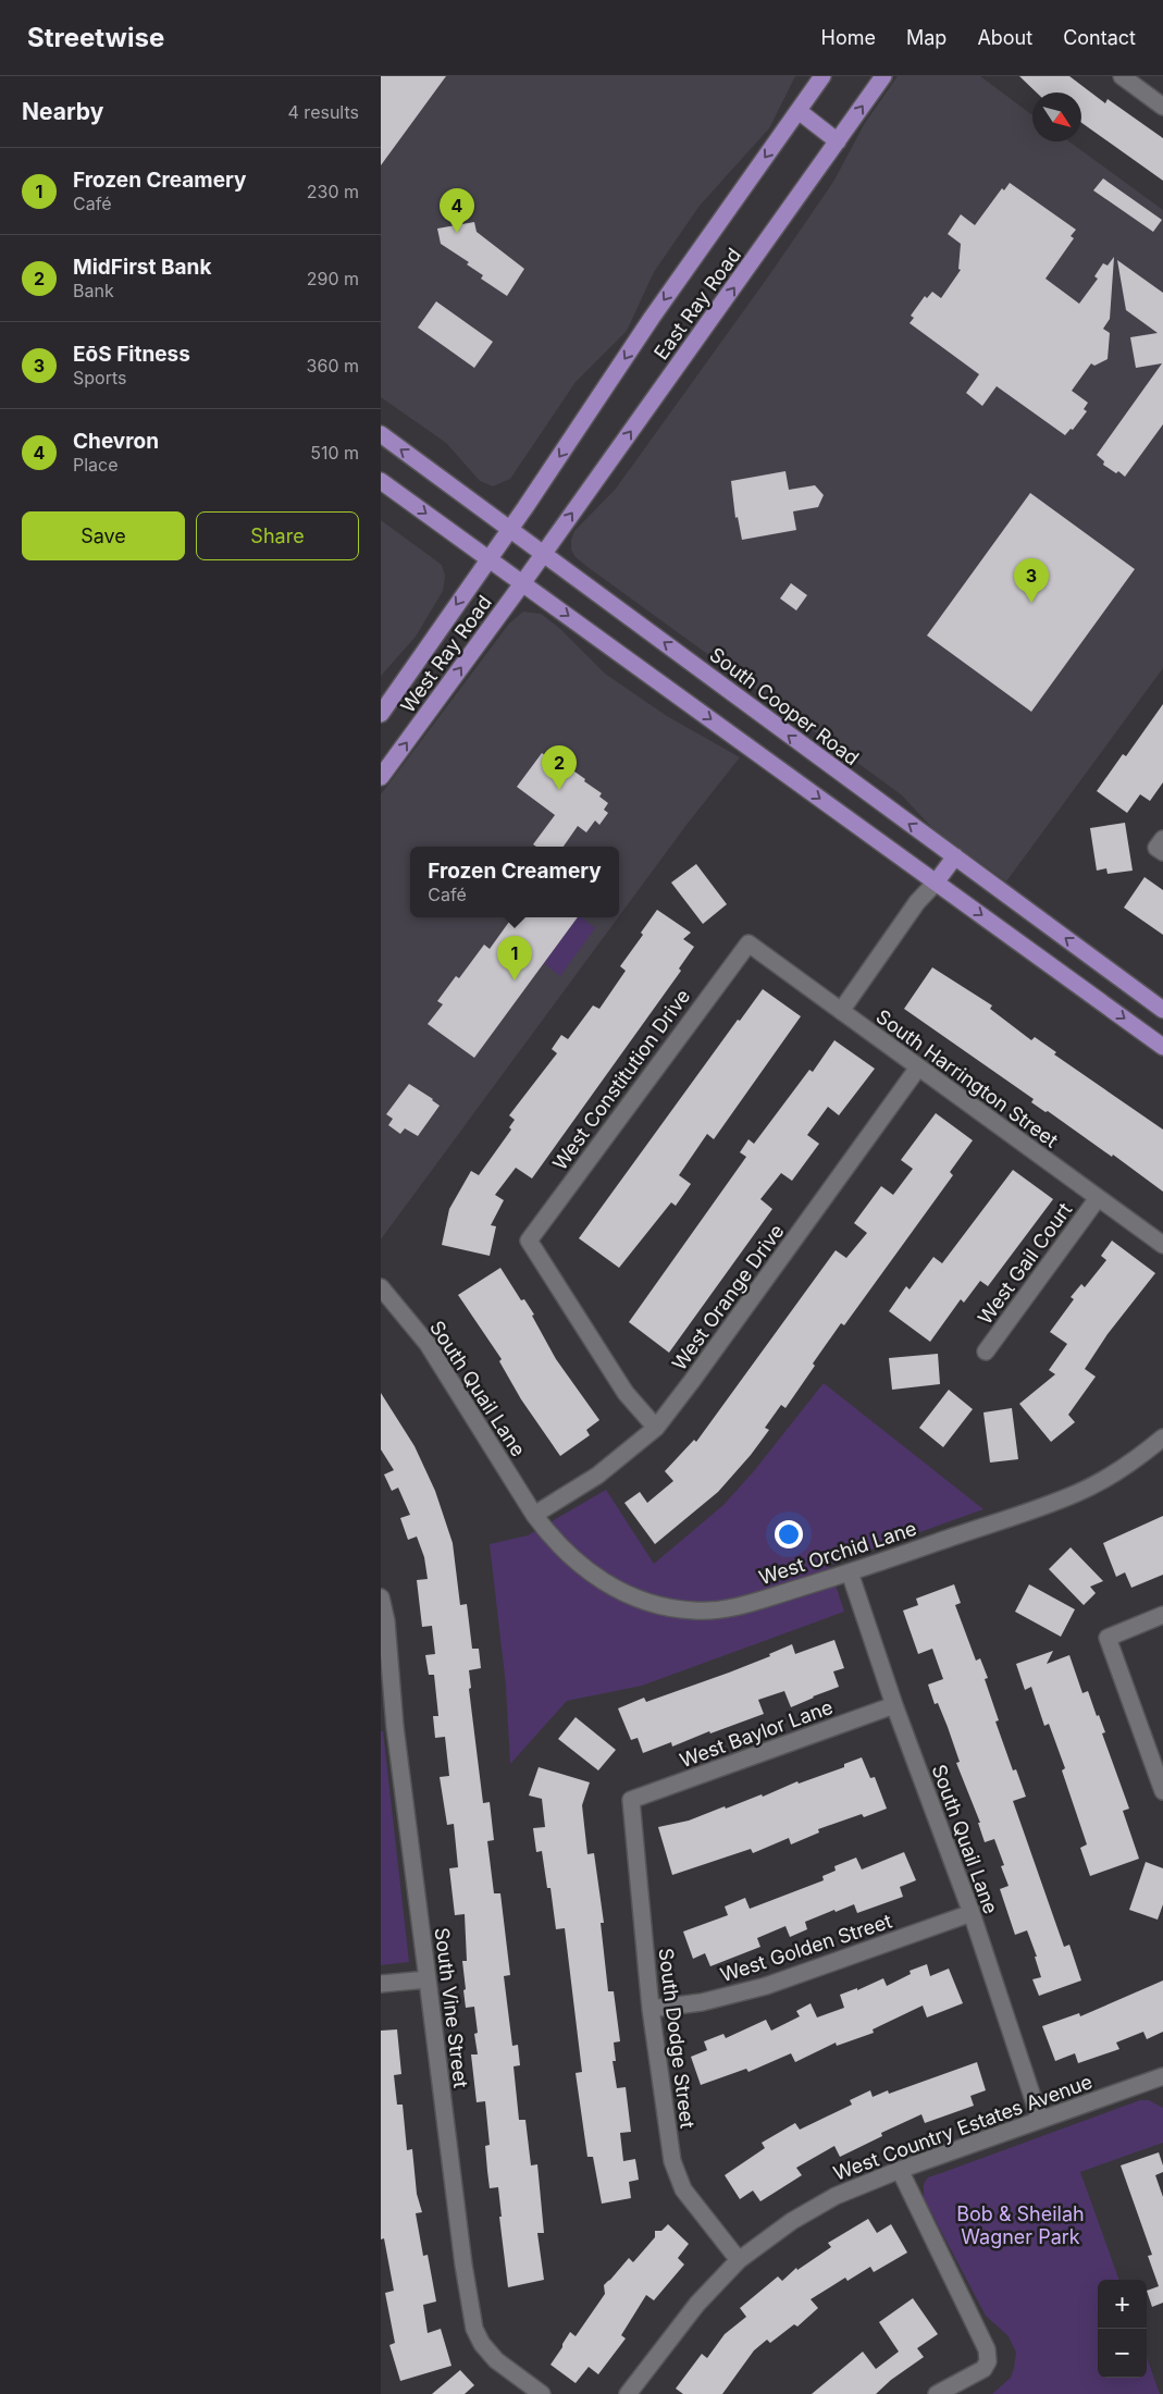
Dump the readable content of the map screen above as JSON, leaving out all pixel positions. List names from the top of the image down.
{
  "streets": {
    "main road": ["East Ray Road", "West Ray Road", "South Cooper Road"],
    "street": [
      "South Harrington Street",
      "West Constitution Drive",
      "West Gail Court",
      "West Orange Drive",
      "South Quail Lane",
      "West Orchid Lane",
      "West Baylor Lane",
      "West Golden Street",
      "South Vine Street",
      "South Dodge Street",
      "West Country Estates Avenue"
    ]
  },
  "crossings": [
    ["East Ray Road", "West Ray Road"],
    ["East Ray Road", "South Cooper Road"],
    ["West Ray Road", "South Cooper Road"],
    ["South Harrington Street", "West Constitution Drive"],
    ["South Harrington Street", "West Gail Court"],
    ["South Harrington Street", "West Orange Drive"],
    ["West Constitution Drive", "West Orange Drive"],
    ["West Orange Drive", "South Quail Lane"],
    ["West Orange Drive", "West Orchid Lane"],
    ["South Quail Lane", "West Orchid Lane"],
    ["South Quail Lane", "West Baylor Lane"],
    ["South Quail Lane", "West Golden Street"],
    ["South Quail Lane", "West Country Estates Avenue"],
    ["West Baylor Lane", "South Dodge Street"],
    ["West Golden Street", "South Dodge Street"],
    ["South Dodge Street", "West Country Estates Avenue"]
  ],
  "parks": ["Bob & Sheilah Wagner Park"],
  "north": "bottom right",
  "page": {
    "header": "Streetwise",
    "nav": [
      "Home",
      "Map",
      "About",
      "Contact"
    ],
    "heading": ["Nearby", "4 results"],
    "list": [
      {
        "mark": "1",
        "name": "Frozen Creamery",
        "note": "Café",
        "value": "230 m"
      },
      {
        "mark": "2",
        "name": "MidFirst Bank",
        "note": "Bank",
        "value": "290 m"
      },
      {
        "mark": "3",
        "name": "EōS Fitness",
        "note": "Sports",
        "value": "360 m"
      },
      {
        "mark": "4",
        "name": "Chevron",
        "note": "Place",
        "value": "510 m"
      }
    ],
    "pins": [
      "4",
      "3",
      "2",
      "1"
    ],
    "buttons": ["Save", "Share"],
    "popup": ["Frozen Creamery", "Café"],
    "map_buttons": ["+", "−"]
  }
}
